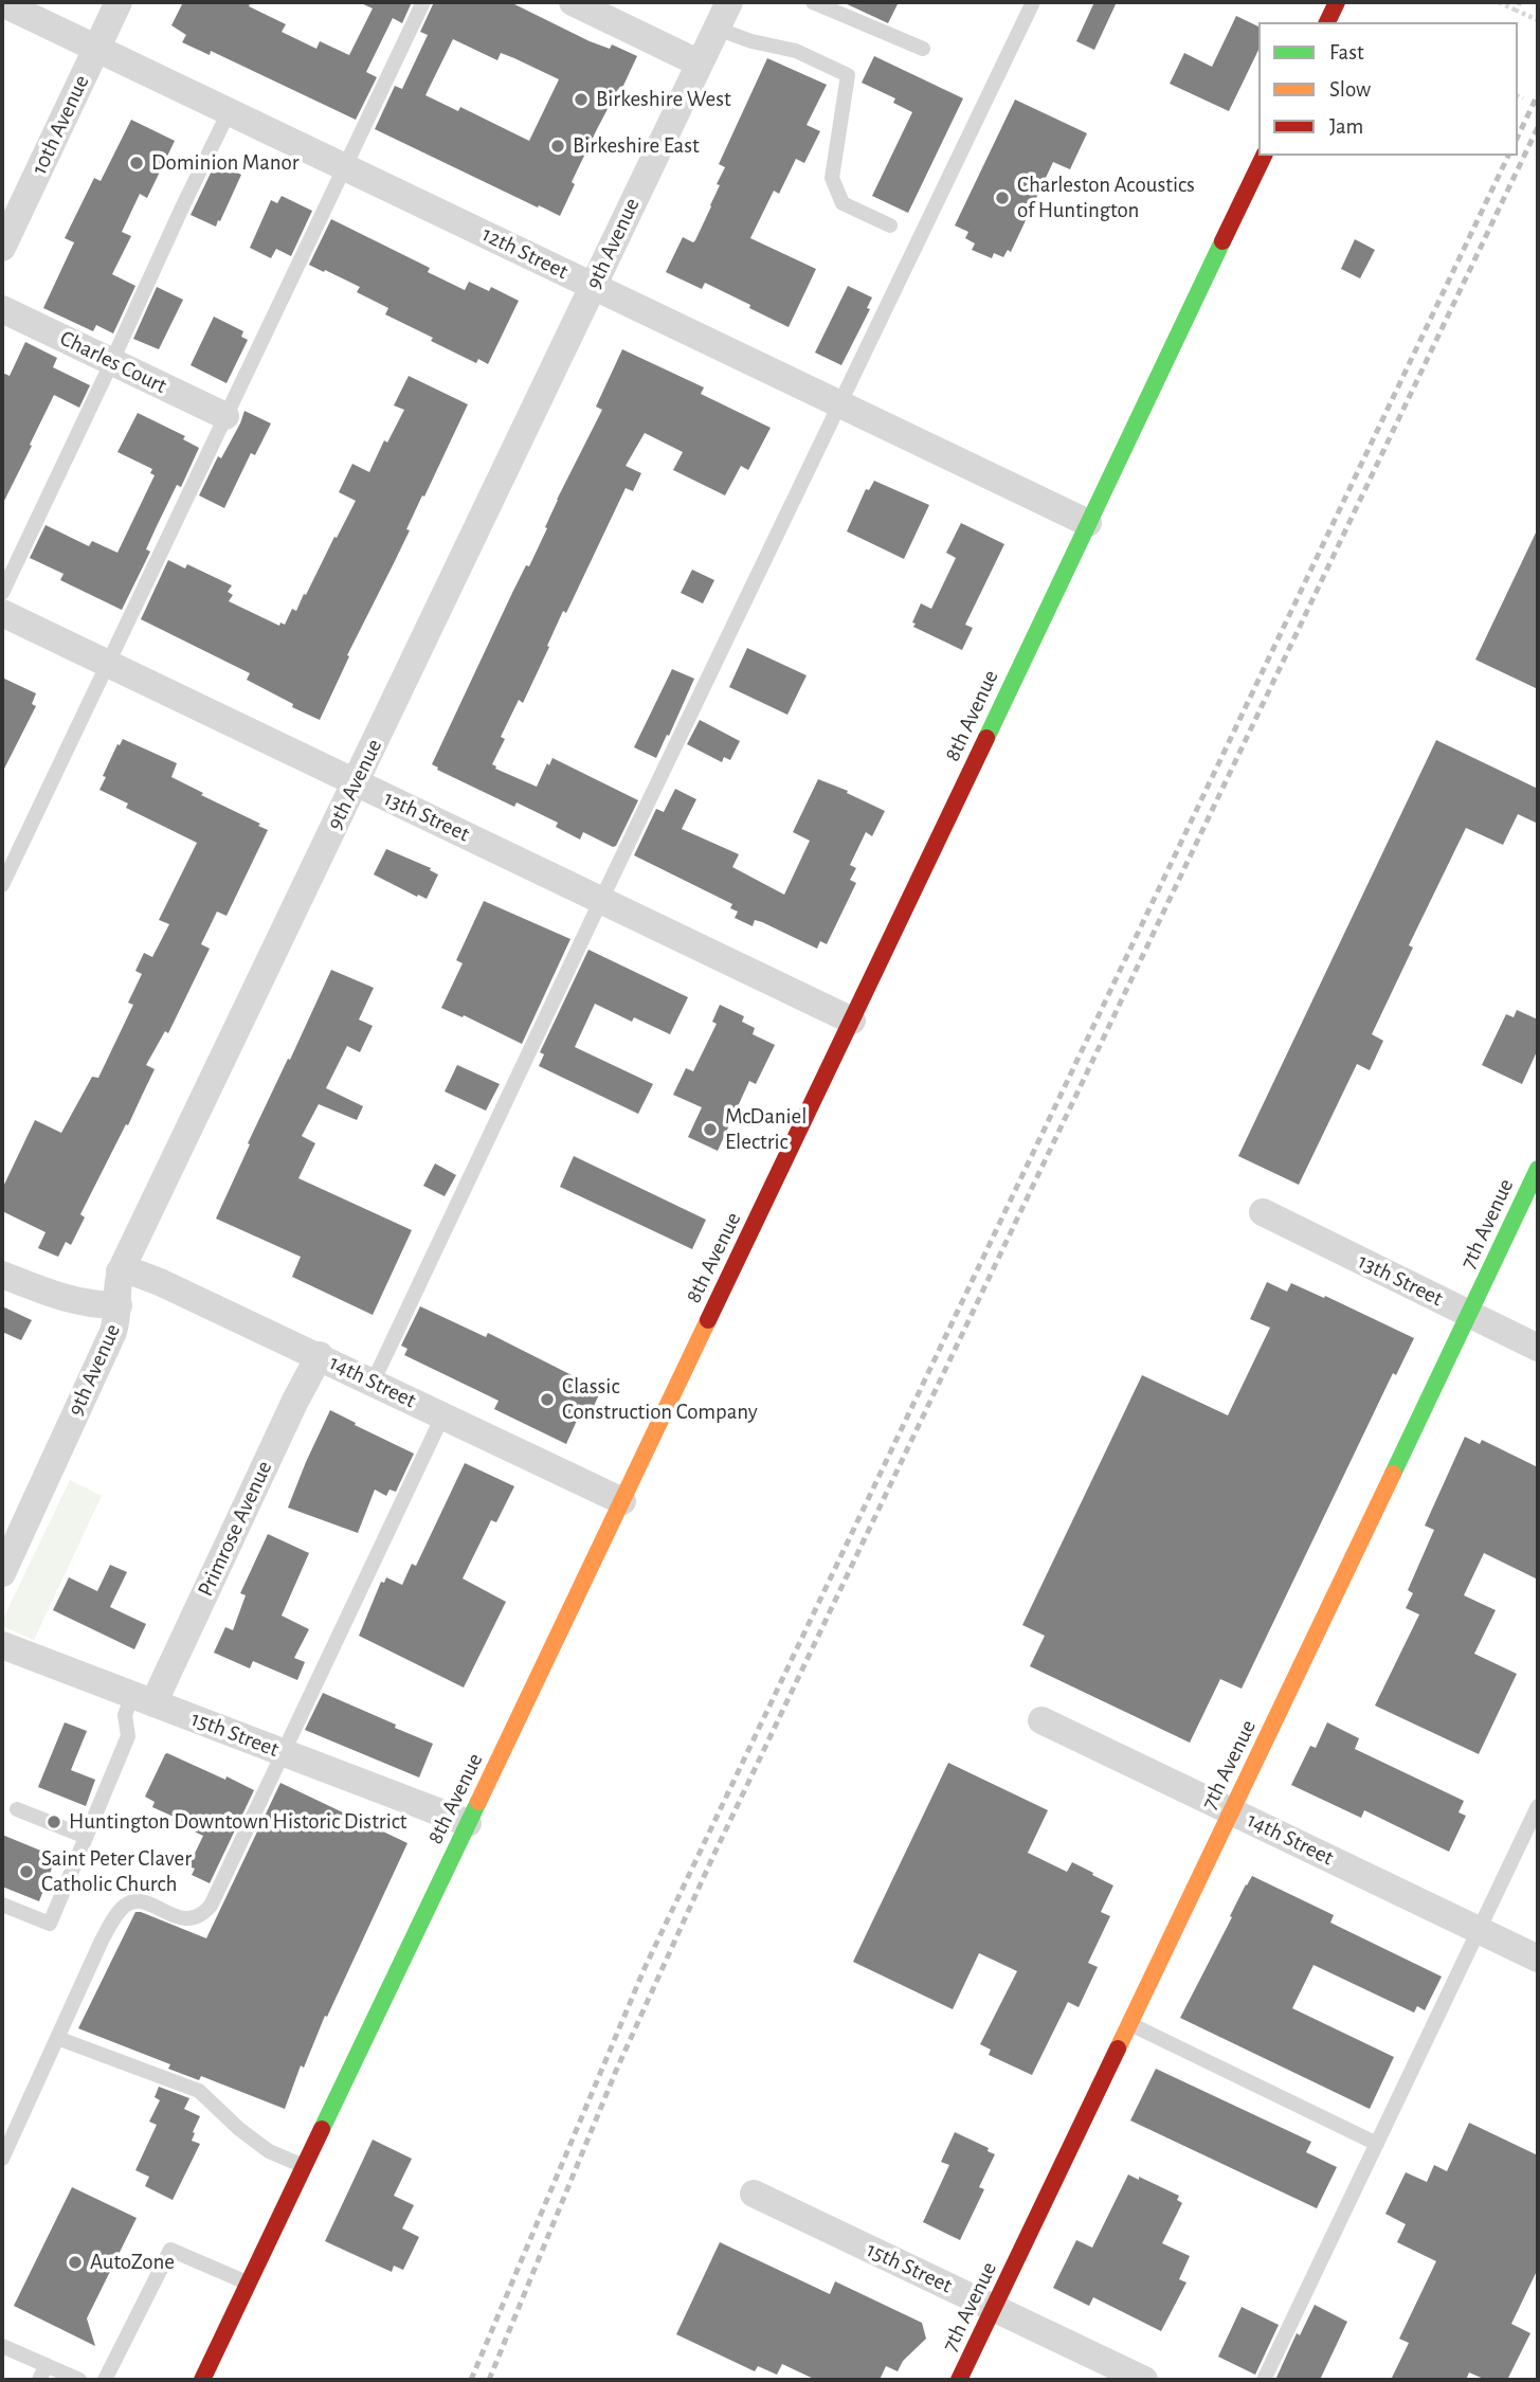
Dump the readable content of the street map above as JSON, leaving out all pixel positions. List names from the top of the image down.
{
  "streets": {
    "main road": ["8th Avenue", "7th Avenue"],
    "street": [
      "10th Avenue",
      "9th Avenue",
      "12th Street",
      "Charles Court",
      "13th Street",
      "14th Street",
      "Primrose Avenue",
      "15th Street"
    ]
  },
  "crossings": [
    ["10th Avenue", "12th Street"],
    ["9th Avenue", "12th Street"],
    ["9th Avenue", "13th Street"],
    ["9th Avenue", "14th Street"],
    ["12th Street", "8th Avenue"],
    ["8th Avenue", "13th Street"],
    ["8th Avenue", "14th Street"],
    ["8th Avenue", "15th Street"],
    ["13th Street", "7th Avenue"],
    ["7th Avenue", "14th Street"],
    ["7th Avenue", "15th Street"],
    ["14th Street", "Primrose Avenue"],
    ["Primrose Avenue", "15th Street"]
  ],
  "places": [
    "Birkeshire West",
    "Birkeshire East",
    "Dominion Manor",
    "Charleston Acoustics of Huntington",
    "McDaniel Electric",
    "Classic Construction Company",
    "Huntington Downtown Historic District",
    "Saint Peter Claver Catholic Church",
    "AutoZone"
  ],
  "legend": ["Fast", "Slow", "Jam"]
}
